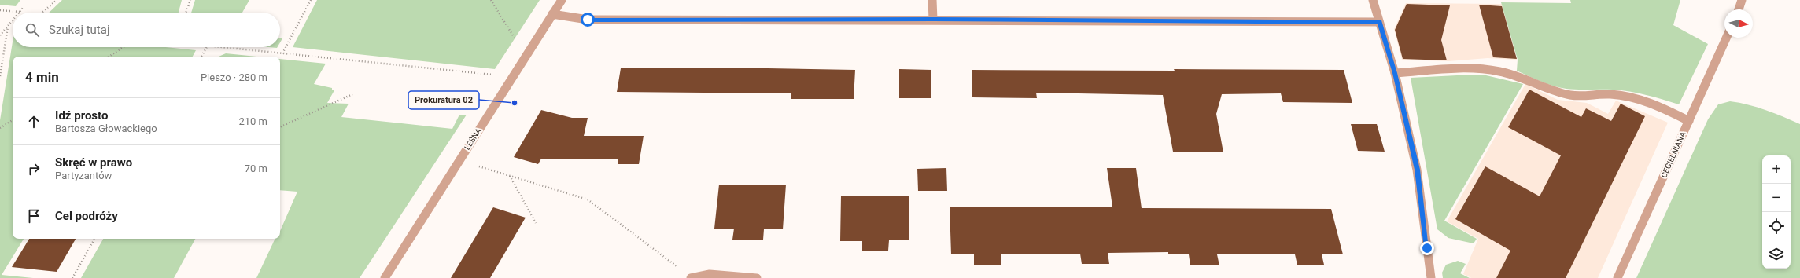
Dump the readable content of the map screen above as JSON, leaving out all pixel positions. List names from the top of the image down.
{
  "streets": {
    "street": ["LEŚNA", "CEGIELNIANA"]
  },
  "places": ["Prokuratura 02"],
  "north": "right",
  "page": {
    "search": "Szukaj tutaj",
    "heading": ["4 min", "Pieszo · 280 m"],
    "list": [
      ["Idź prosto", "Bartosza Głowackiego", "210 m"],
      ["Skręć w prawo", "Partyzantów", "70 m"],
      "Cel podróży"
    ],
    "map_buttons": ["+", "−"]
  }
}
